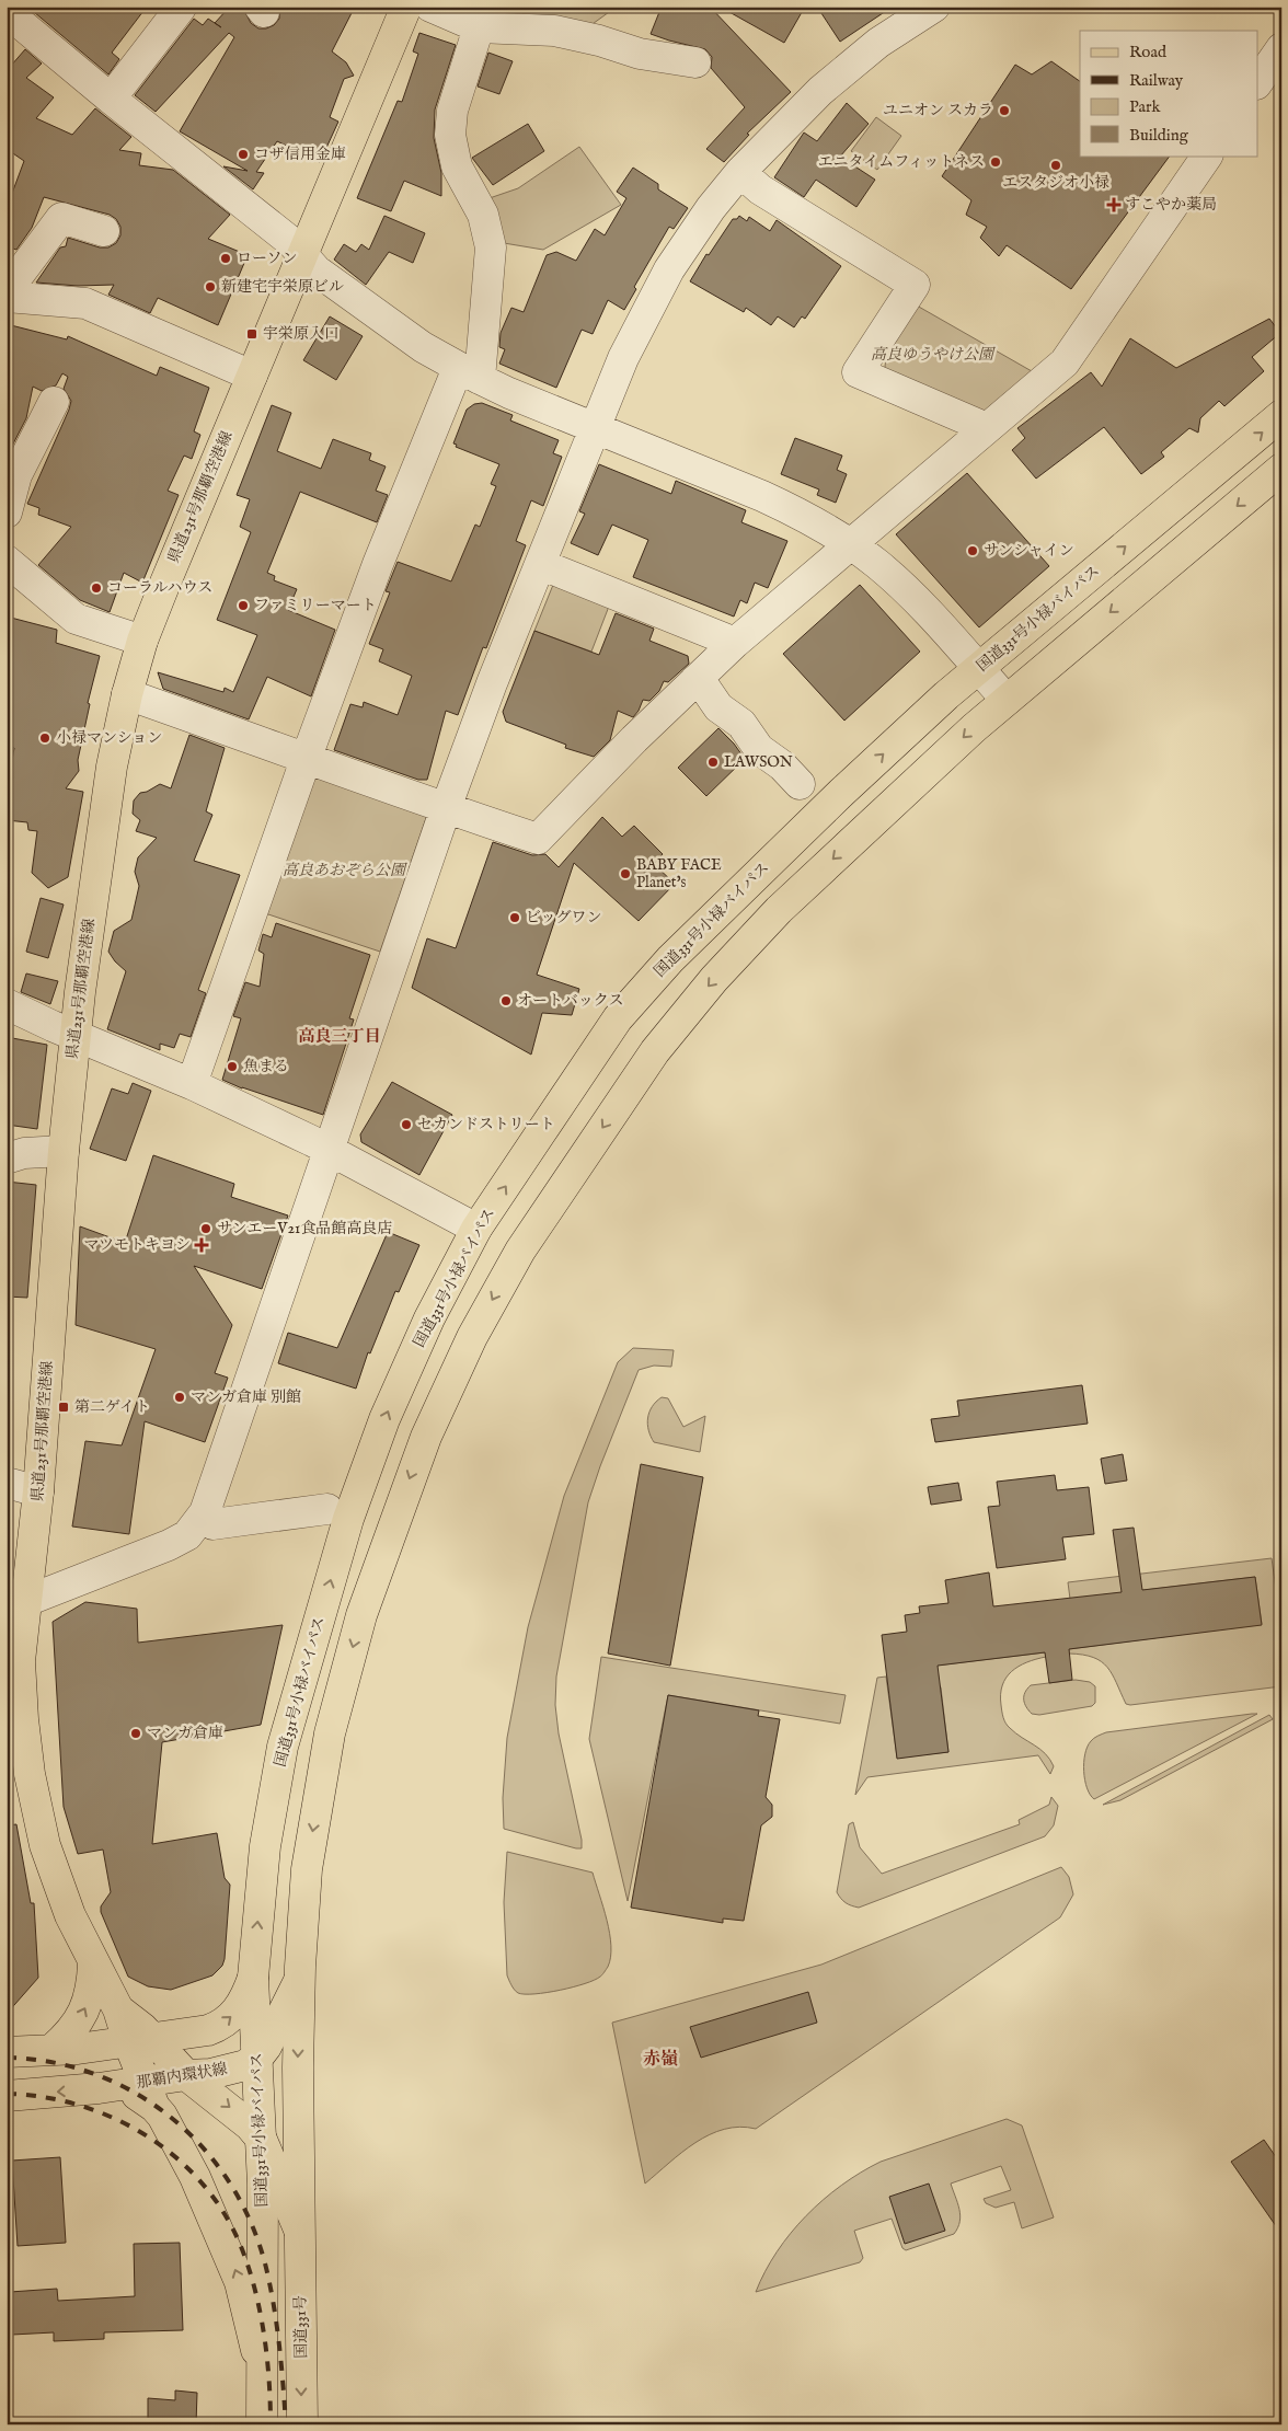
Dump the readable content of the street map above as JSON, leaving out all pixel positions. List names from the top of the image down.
{
  "streets": {
    "main road": [
      "県道231号那覇空港線",
      "国道331号小禄バイパス",
      "那覇内環状線",
      "国道331号"
    ]
  },
  "crossings": [
    ["県道231号那覇空港線", "那覇内環状線"],
    ["国道331号小禄バイパス", "那覇内環状線"]
  ],
  "districts": ["高良三丁目", "赤嶺"],
  "parks": ["高良ゆうやけ公園", "高良あおぞら公園"],
  "places": {
    "other": [
      "ユニオン スカラ",
      "コザ信用金庫",
      "エニタイムフィットネス",
      "エスタジオ小禄",
      "ローソン",
      "新建宅宇栄原ビル",
      "サンシャイン",
      "コーラルハウス",
      "ファミリーマート",
      "小禄マンション",
      "LAWSON",
      "BABY FACE Planet's",
      "ビッグワン",
      "オートバックス",
      "魚まる",
      "セカンドストリート",
      "サンエーV21食品館高良店",
      "マンガ倉庫 別館",
      "マンガ倉庫"
    ],
    "health": ["すこやか薬局", "マツモトキヨシ"],
    "transit": ["宇栄原入口", "第二ゲイト"]
  },
  "legend": [
    "Road",
    "Railway",
    "Park",
    "Building"
  ]
}
